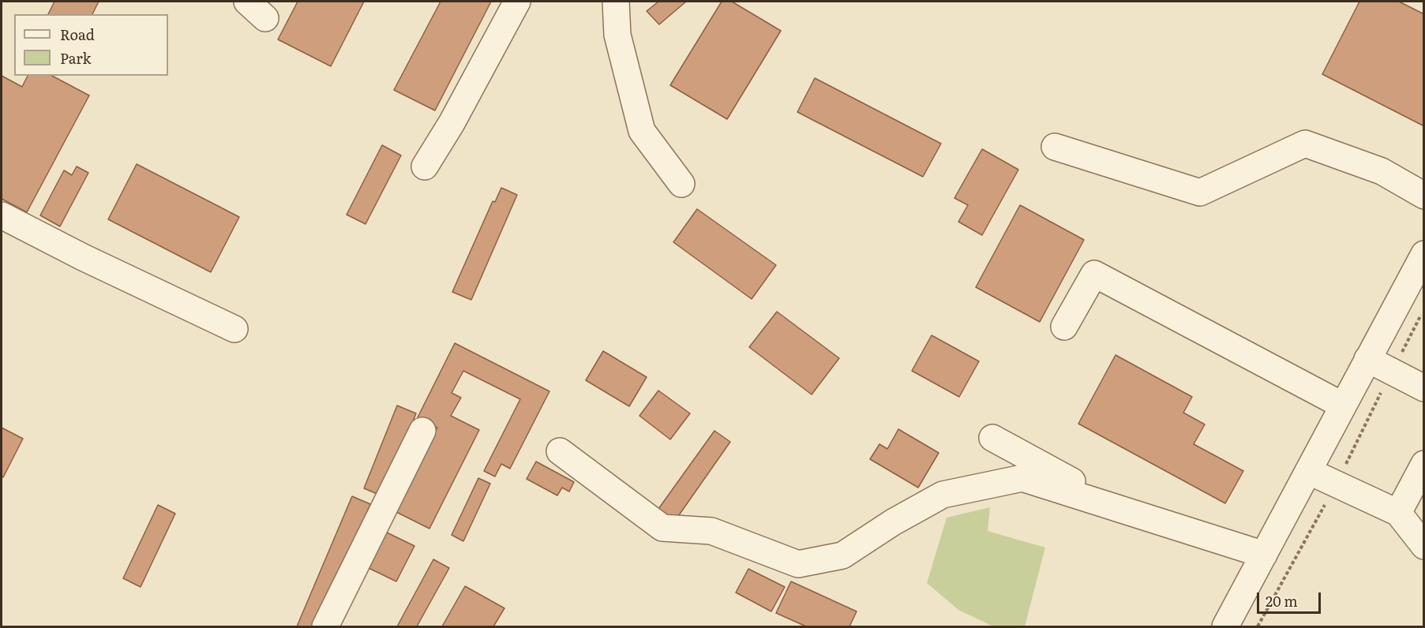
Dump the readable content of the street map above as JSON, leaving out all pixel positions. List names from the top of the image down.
{
  "legend": ["Road", "Park"],
  "scale_bar": "20 m"
}
